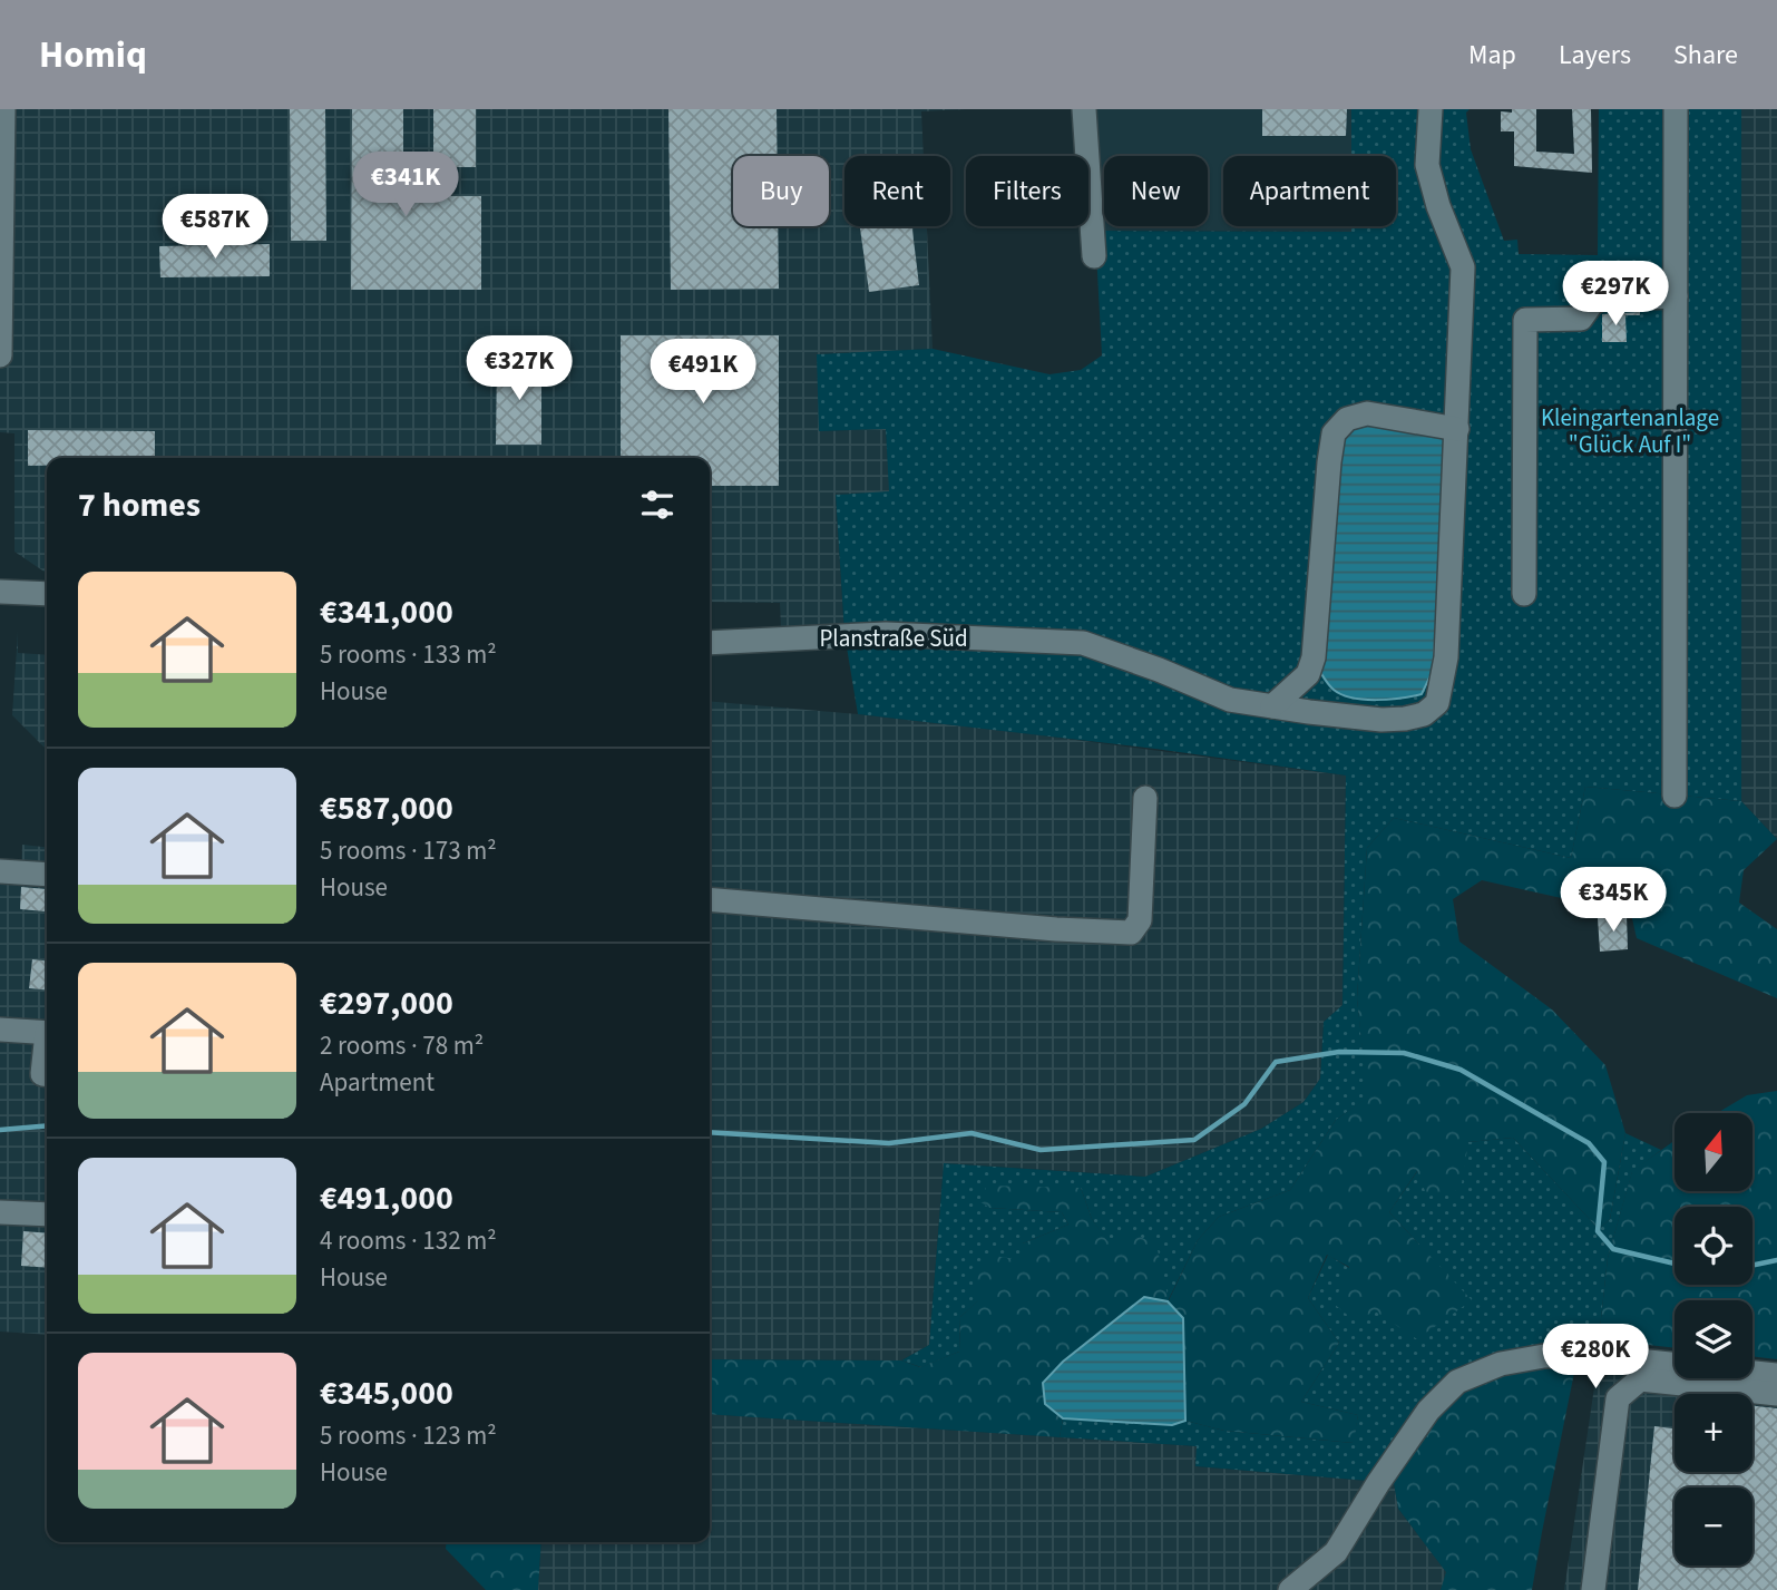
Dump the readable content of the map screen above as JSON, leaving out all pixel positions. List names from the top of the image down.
{
  "streets": {
    "street": ["Planstraße Süd"]
  },
  "parks": ["Kleingartenanlage \"Glück Auf I\""],
  "north": "top",
  "page": {
    "header": "Homiq",
    "nav": ["Map", "Layers", "Share"],
    "price": [
      "€341K",
      "€587K",
      "€297K",
      "€327K",
      "€491K",
      "€345K",
      "€280K"
    ],
    "chip": [
      "Buy",
      "Rent",
      "Filters",
      "New",
      "Apartment"
    ],
    "heading": "7 homes",
    "list": [
      {
        "name": "€341,000",
        "note": "5 rooms · 133 m² · House"
      },
      {
        "name": "€587,000",
        "note": "5 rooms · 173 m² · House"
      },
      {
        "name": "€297,000",
        "note": "2 rooms · 78 m² · Apartment"
      },
      {
        "name": "€491,000",
        "note": "4 rooms · 132 m² · House"
      },
      {
        "name": "€345,000",
        "note": "5 rooms · 123 m² · House"
      }
    ],
    "map_buttons": ["+", "−"]
  }
}
